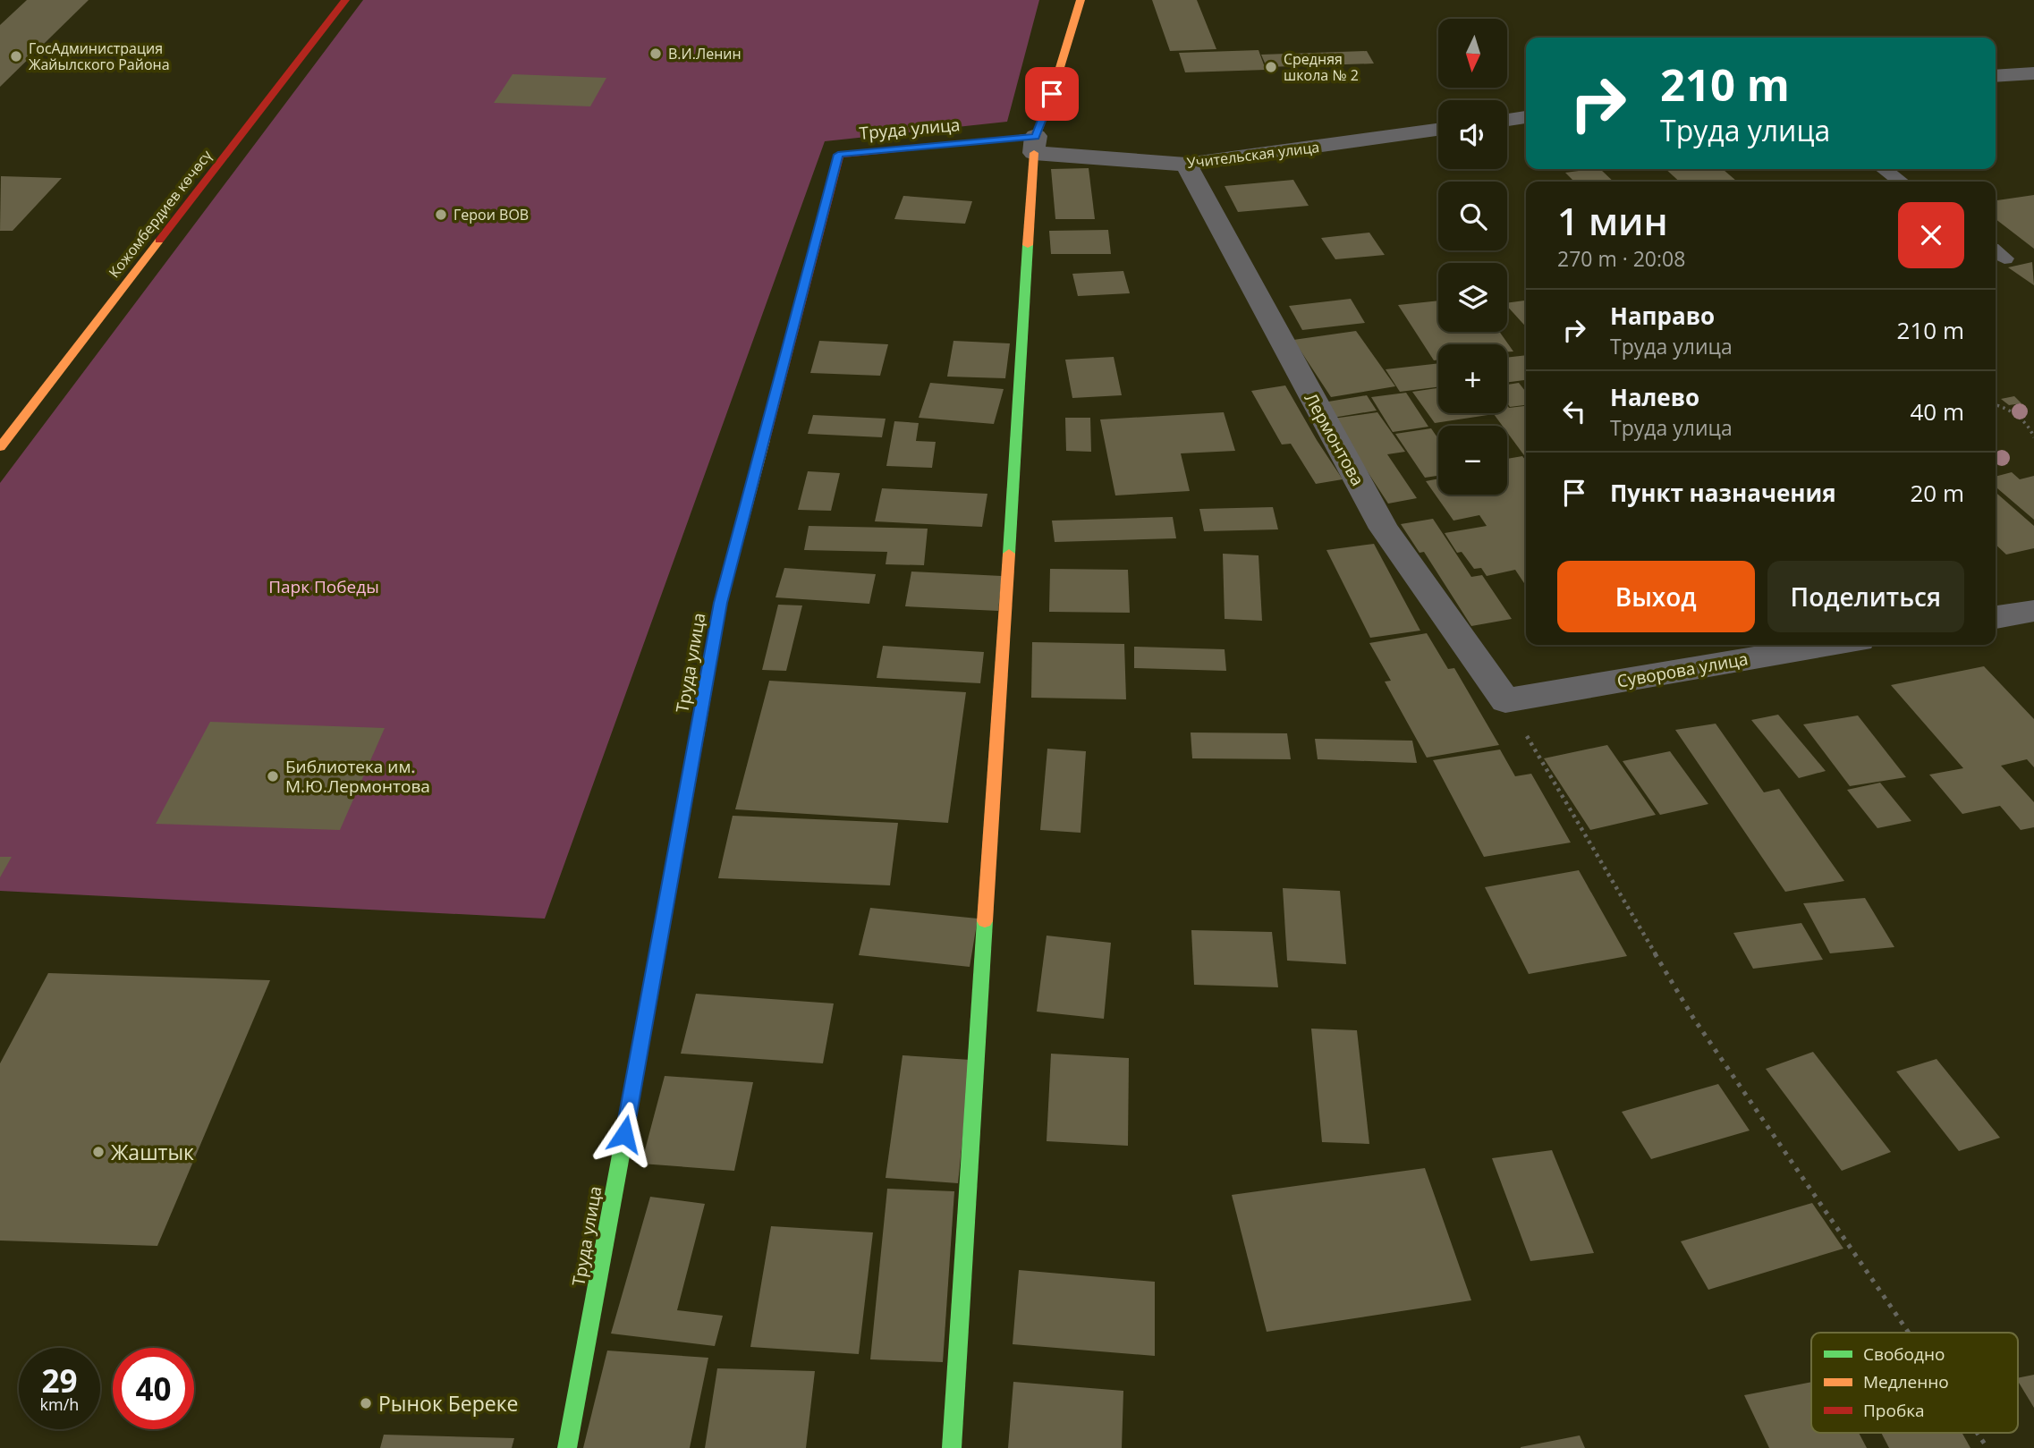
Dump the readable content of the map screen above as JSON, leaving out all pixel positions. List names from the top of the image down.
{
  "streets": {
    "street": [
      "Труда улица",
      "Учительская улица",
      "Кожомбердиев көчөсү",
      "Лермонтова",
      "Суворова улица"
    ]
  },
  "crossings": [
    ["Труда улица", "Учительская улица"],
    ["Учительская улица", "Лермонтова"],
    ["Лермонтова", "Суворова улица"]
  ],
  "parks": ["Парк Победы"],
  "places": [
    "В.И.Ленин",
    "ГосАдминистрация Жайылского Района",
    "Средняя школа № 2",
    "Герои ВОВ",
    "Библиотека им. М.Ю.Лермонтова",
    "Жаштык",
    "Рынок Береке"
  ],
  "legend": ["Свободно", "Медленно", "Пробка"],
  "north": "bottom",
  "page": {
    "map_buttons": ["+", "−"],
    "turn": ["210 m", "Труда улица"],
    "heading": ["1 мин", "270 m · 20:08"],
    "list": [
      {
        "name": "Направо",
        "note": "Труда улица",
        "value": "210 m"
      },
      {
        "name": "Налево",
        "note": "Труда улица",
        "value": "40 m"
      },
      {
        "name": "Пункт назначения",
        "value": "20 m"
      }
    ],
    "buttons": ["Выход", "Поделиться"],
    "speed": "29 km/h",
    "limit": "40"
  }
}
